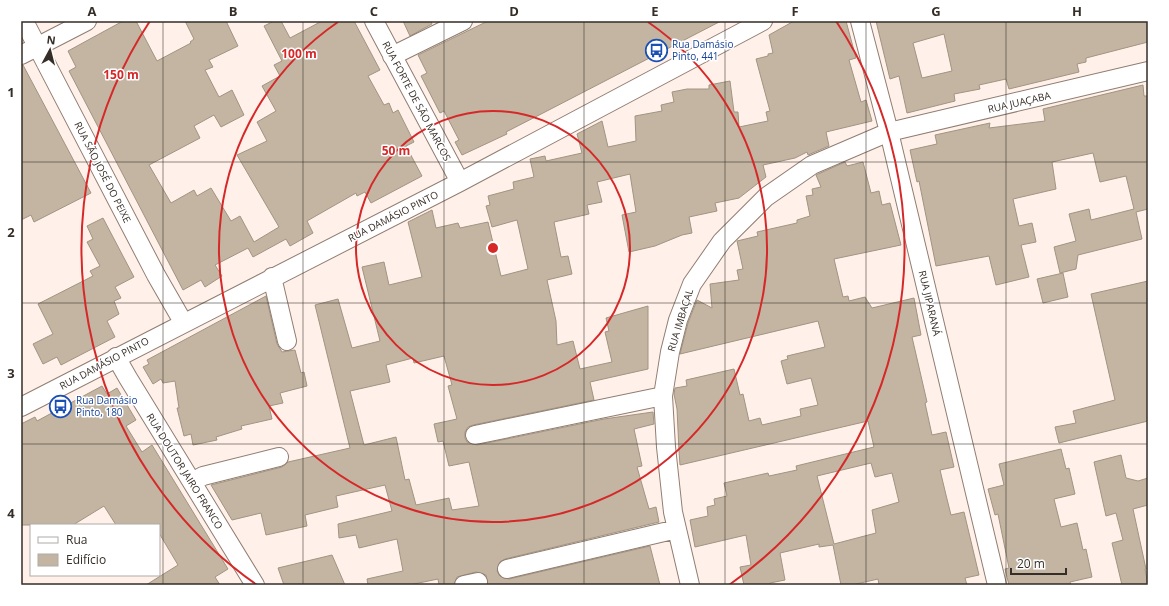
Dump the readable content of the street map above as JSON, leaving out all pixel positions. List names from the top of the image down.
{
  "streets": {
    "street": [
      "RUA FORTE DE SÃO MARCOS",
      "RUA JUAÇABA",
      "RUA SÃO JOSÉ DO PEIXE",
      "RUA DAMÁSIO PINTO",
      "RUA JIPARANÁ",
      "RUA IMBAÇAL",
      "RUA DOUTOR JAIRO FRANCO"
    ]
  },
  "crossings": [
    ["RUA FORTE DE SÃO MARCOS", "RUA DAMÁSIO PINTO"],
    ["RUA JUAÇABA", "RUA JIPARANÁ"],
    ["RUA JUAÇABA", "RUA IMBAÇAL"],
    ["RUA SÃO JOSÉ DO PEIXE", "RUA DAMÁSIO PINTO"],
    ["RUA DAMÁSIO PINTO", "RUA DOUTOR JAIRO FRANCO"],
    ["RUA JIPARANÁ", "RUA IMBAÇAL"]
  ],
  "places": {
    "bus stop": ["Rua Damásio Pinto, 441", "Rua Damásio Pinto, 180"]
  },
  "legend": ["Rua", "Edifício"],
  "scale_bar": "20 m",
  "north": "top",
  "grid": {
    "columns": [
      "A",
      "B",
      "C",
      "D",
      "E",
      "F",
      "G",
      "H"
    ],
    "rows": [
      "1",
      "2",
      "3",
      "4"
    ]
  },
  "rings": ["100 m", "150 m", "50 m"]
}
